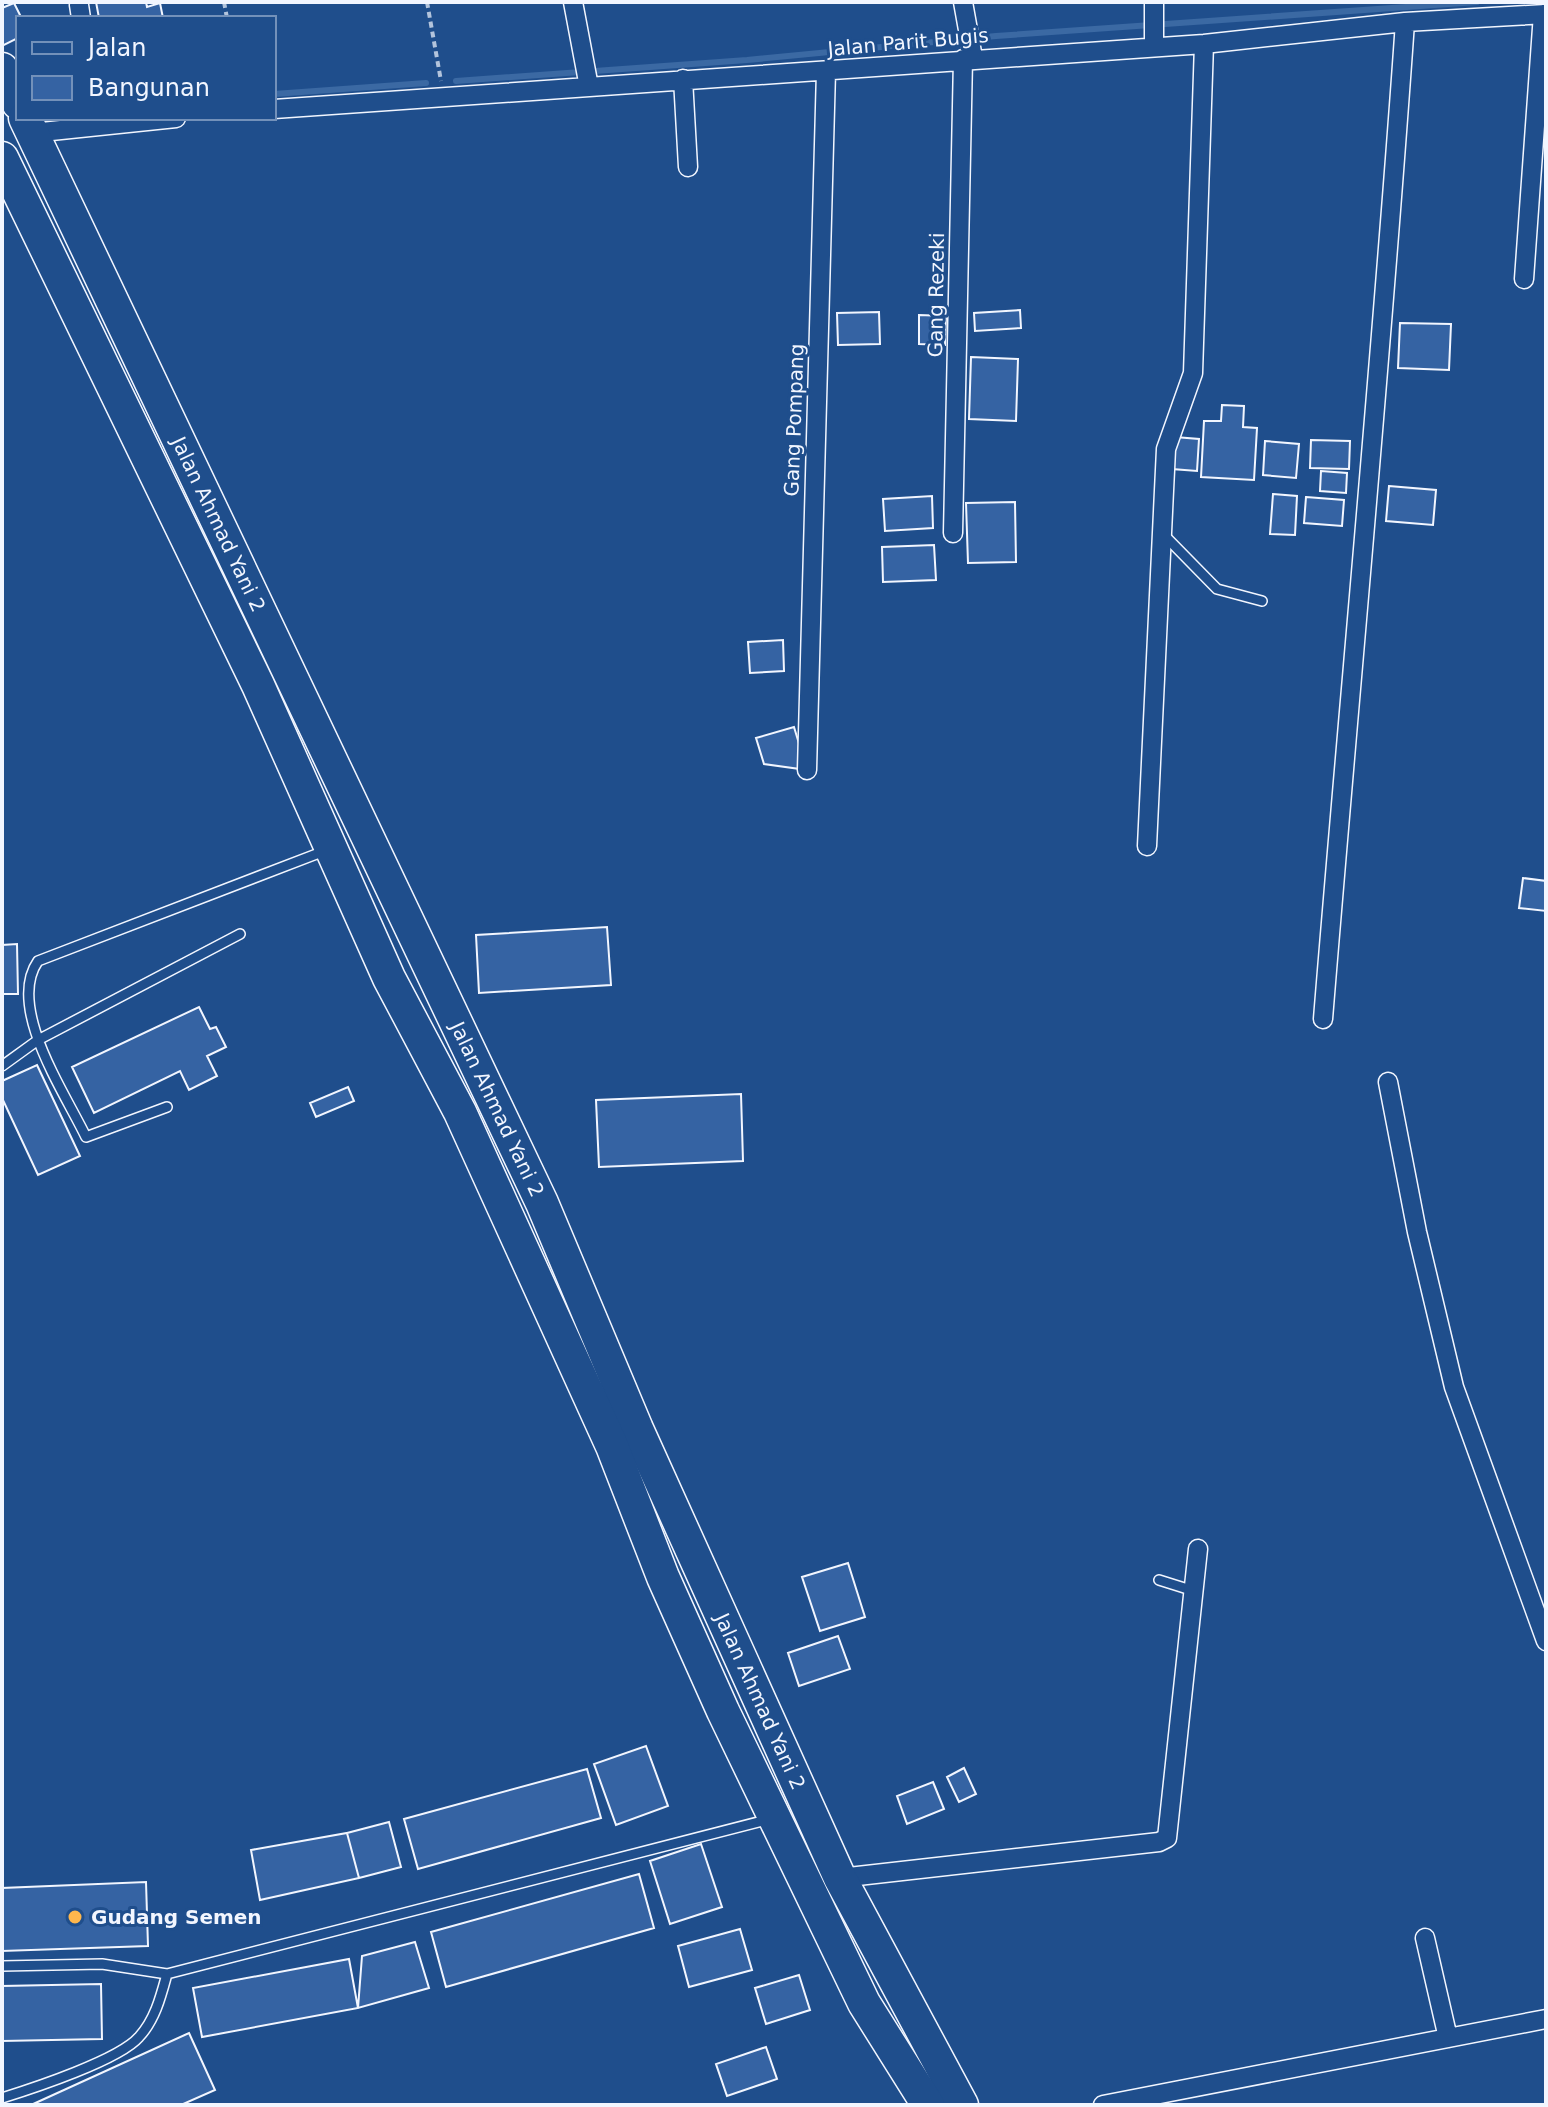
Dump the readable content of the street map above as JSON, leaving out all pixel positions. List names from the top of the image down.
{
  "streets": {
    "highway": ["Jalan Ahmad Yani 2"],
    "street": ["Jalan Parit Bugis", "Gang Rezeki", "Gang Pompang"]
  },
  "crossings": [
    ["Jalan Parit Bugis", "Gang Rezeki"],
    ["Jalan Parit Bugis", "Gang Pompang"]
  ],
  "places": ["Gudang Semen"],
  "legend": ["Jalan", "Bangunan"]
}
